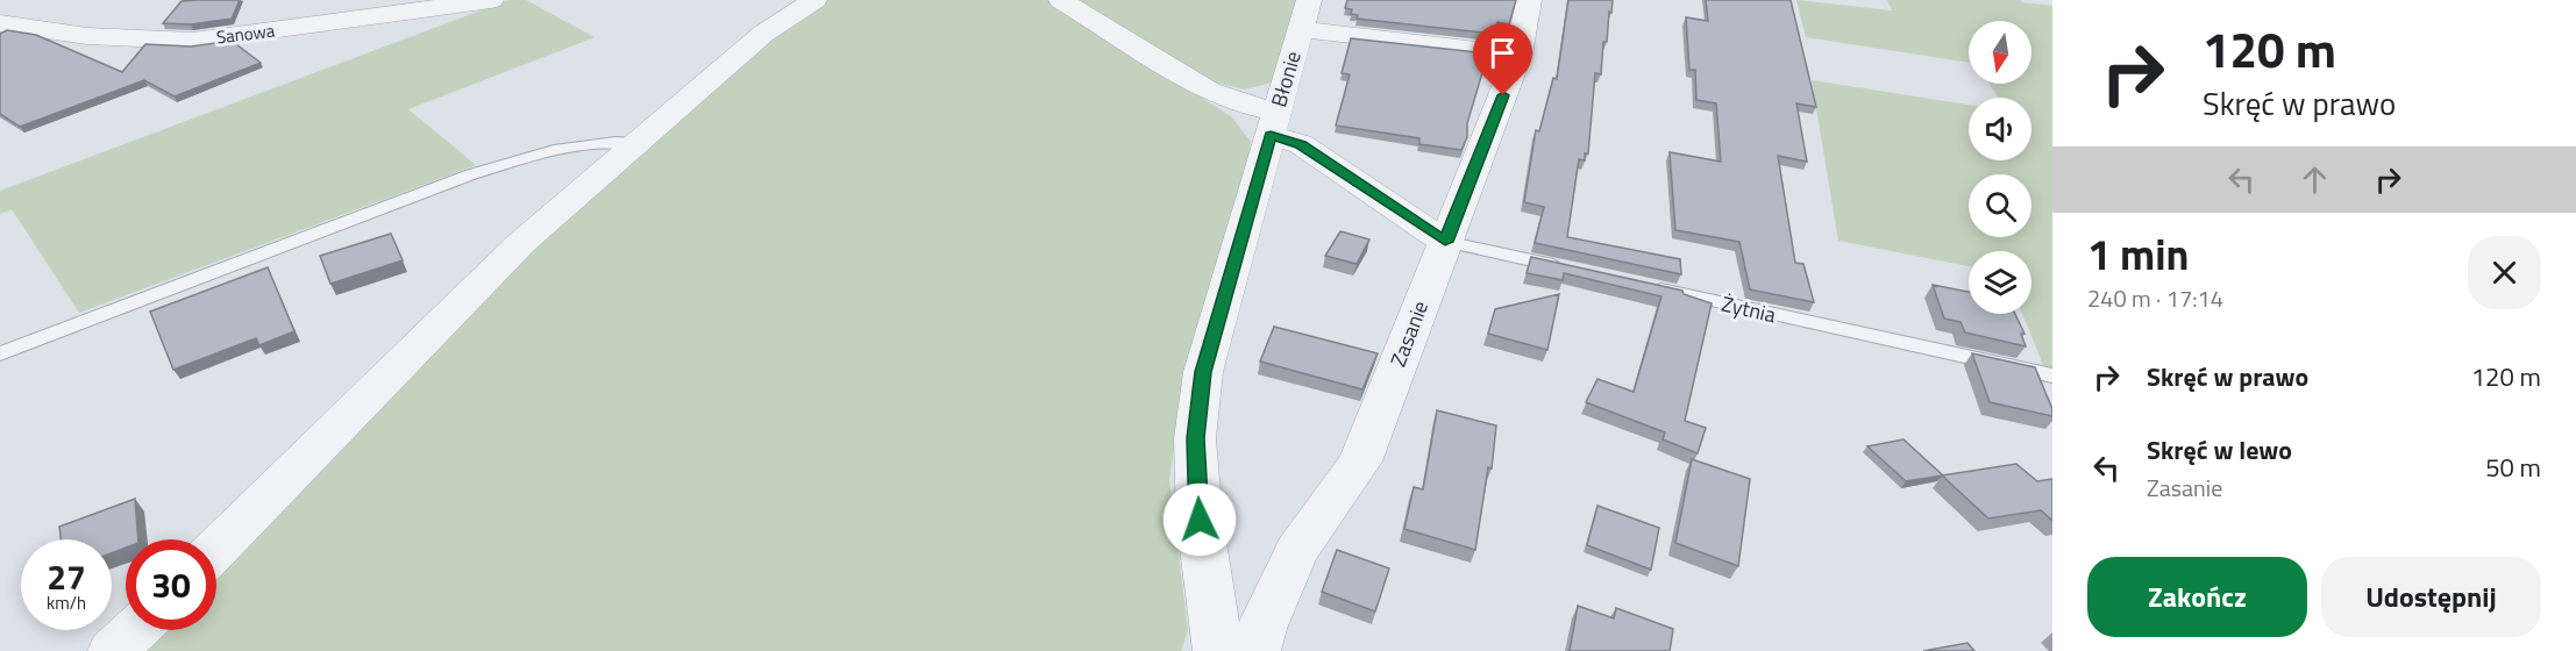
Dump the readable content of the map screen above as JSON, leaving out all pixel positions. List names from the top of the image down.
{
  "streets": {
    "street": ["Sanowa", "Błonie", "Zasanie"],
    "lane": ["Żytnia"]
  },
  "north": "bottom",
  "page": {
    "turn": ["120 m", "Skręć w prawo"],
    "heading": ["1 min", "240 m · 17:14"],
    "list": [
      {
        "name": "Skręć w prawo",
        "value": "120 m"
      },
      {
        "name": "Skręć w lewo",
        "note": "Zasanie",
        "value": "50 m"
      }
    ],
    "speed": "27 km/h",
    "limit": "30",
    "buttons": ["Zakończ", "Udostępnij"]
  }
}
